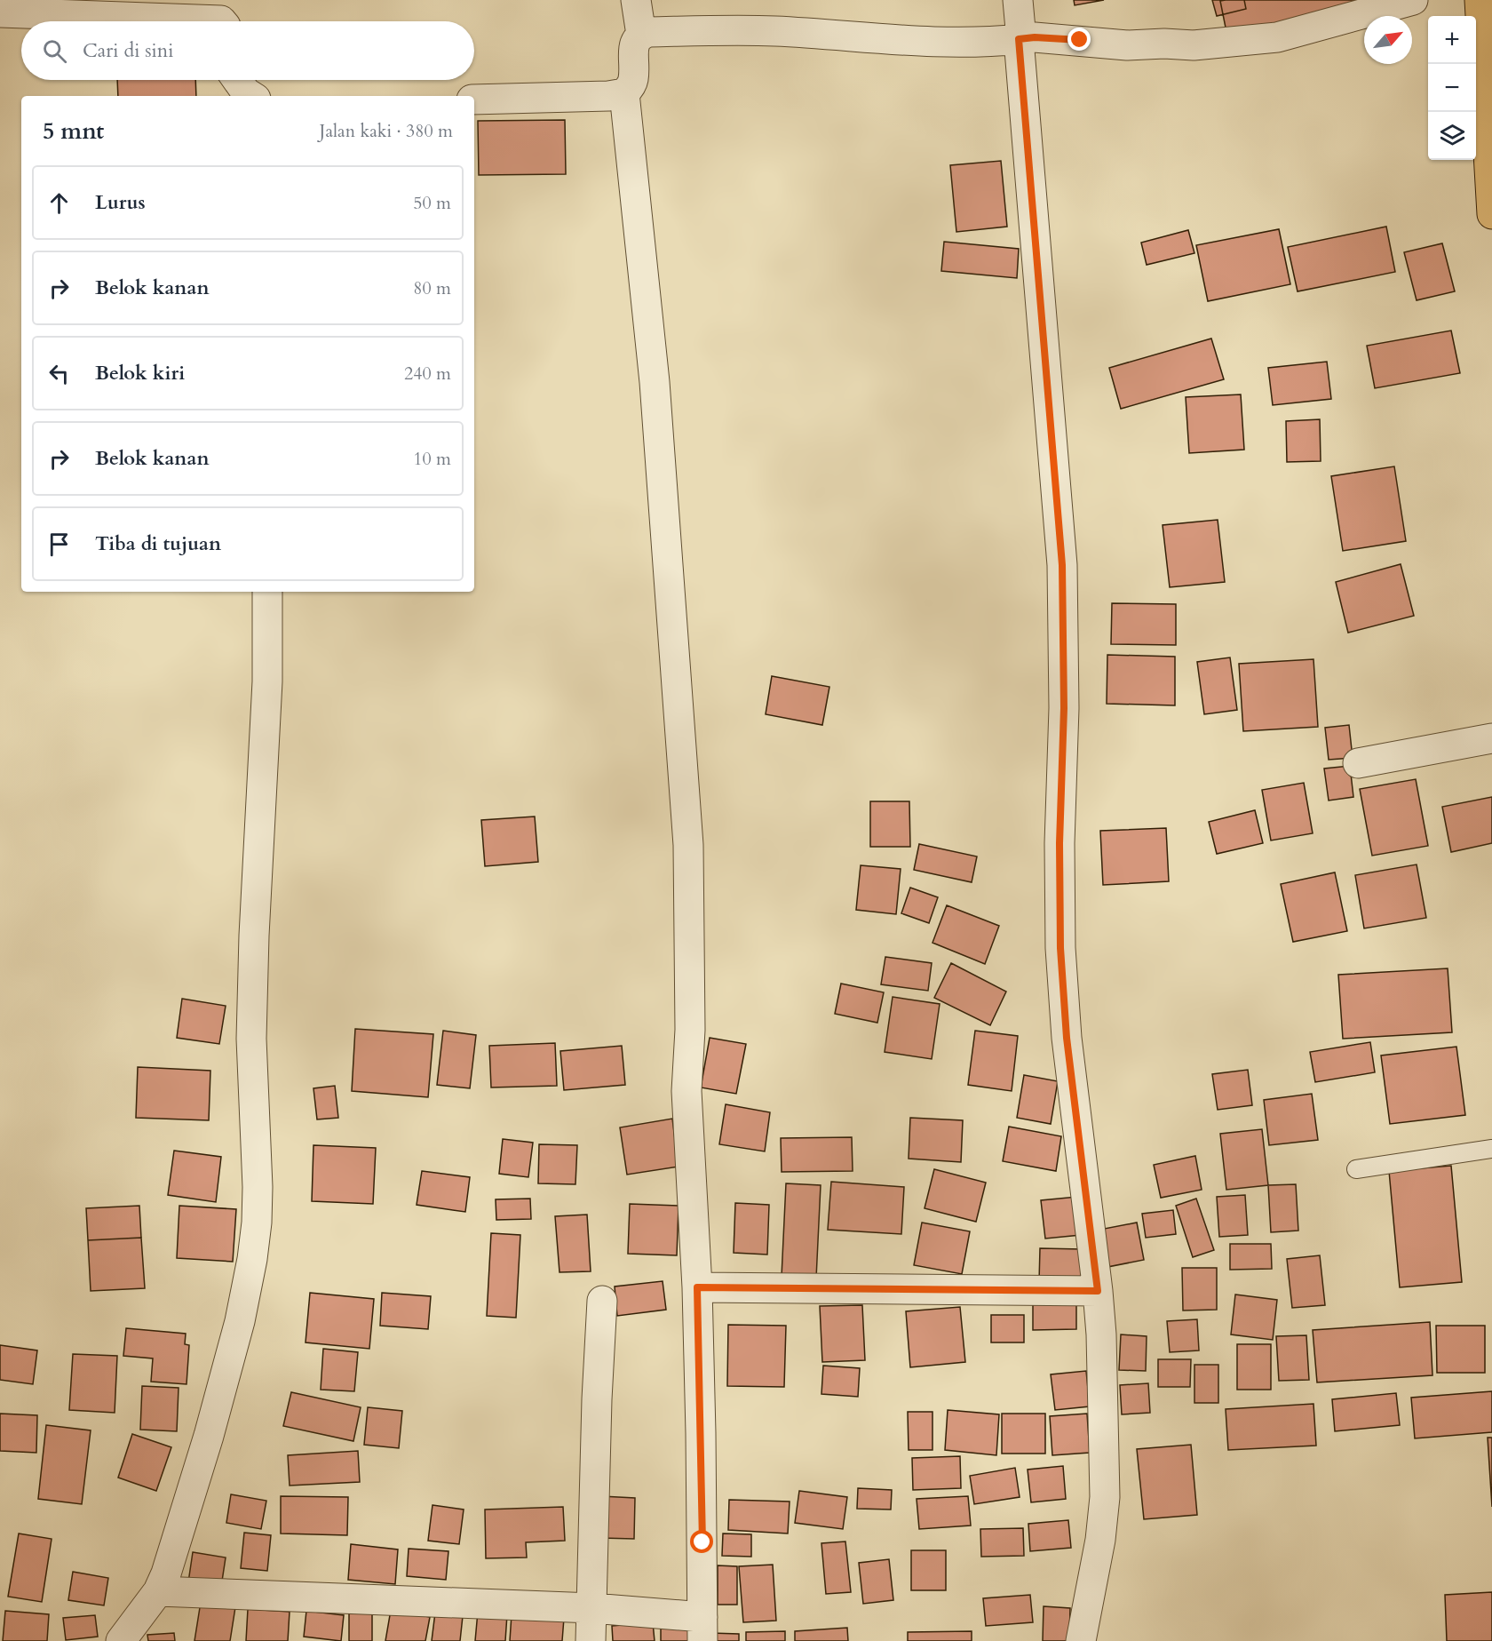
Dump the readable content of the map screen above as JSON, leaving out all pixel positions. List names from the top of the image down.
{
  "north": "top right",
  "page": {
    "map_buttons": ["+", "−"],
    "search": "Cari di sini",
    "heading": ["5 mnt", "Jalan kaki · 380 m"],
    "list": [
      ["Lurus", "50 m"],
      ["Belok kanan", "80 m"],
      ["Belok kiri", "240 m"],
      ["Belok kanan", "10 m"],
      "Tiba di tujuan"
    ]
  }
}
